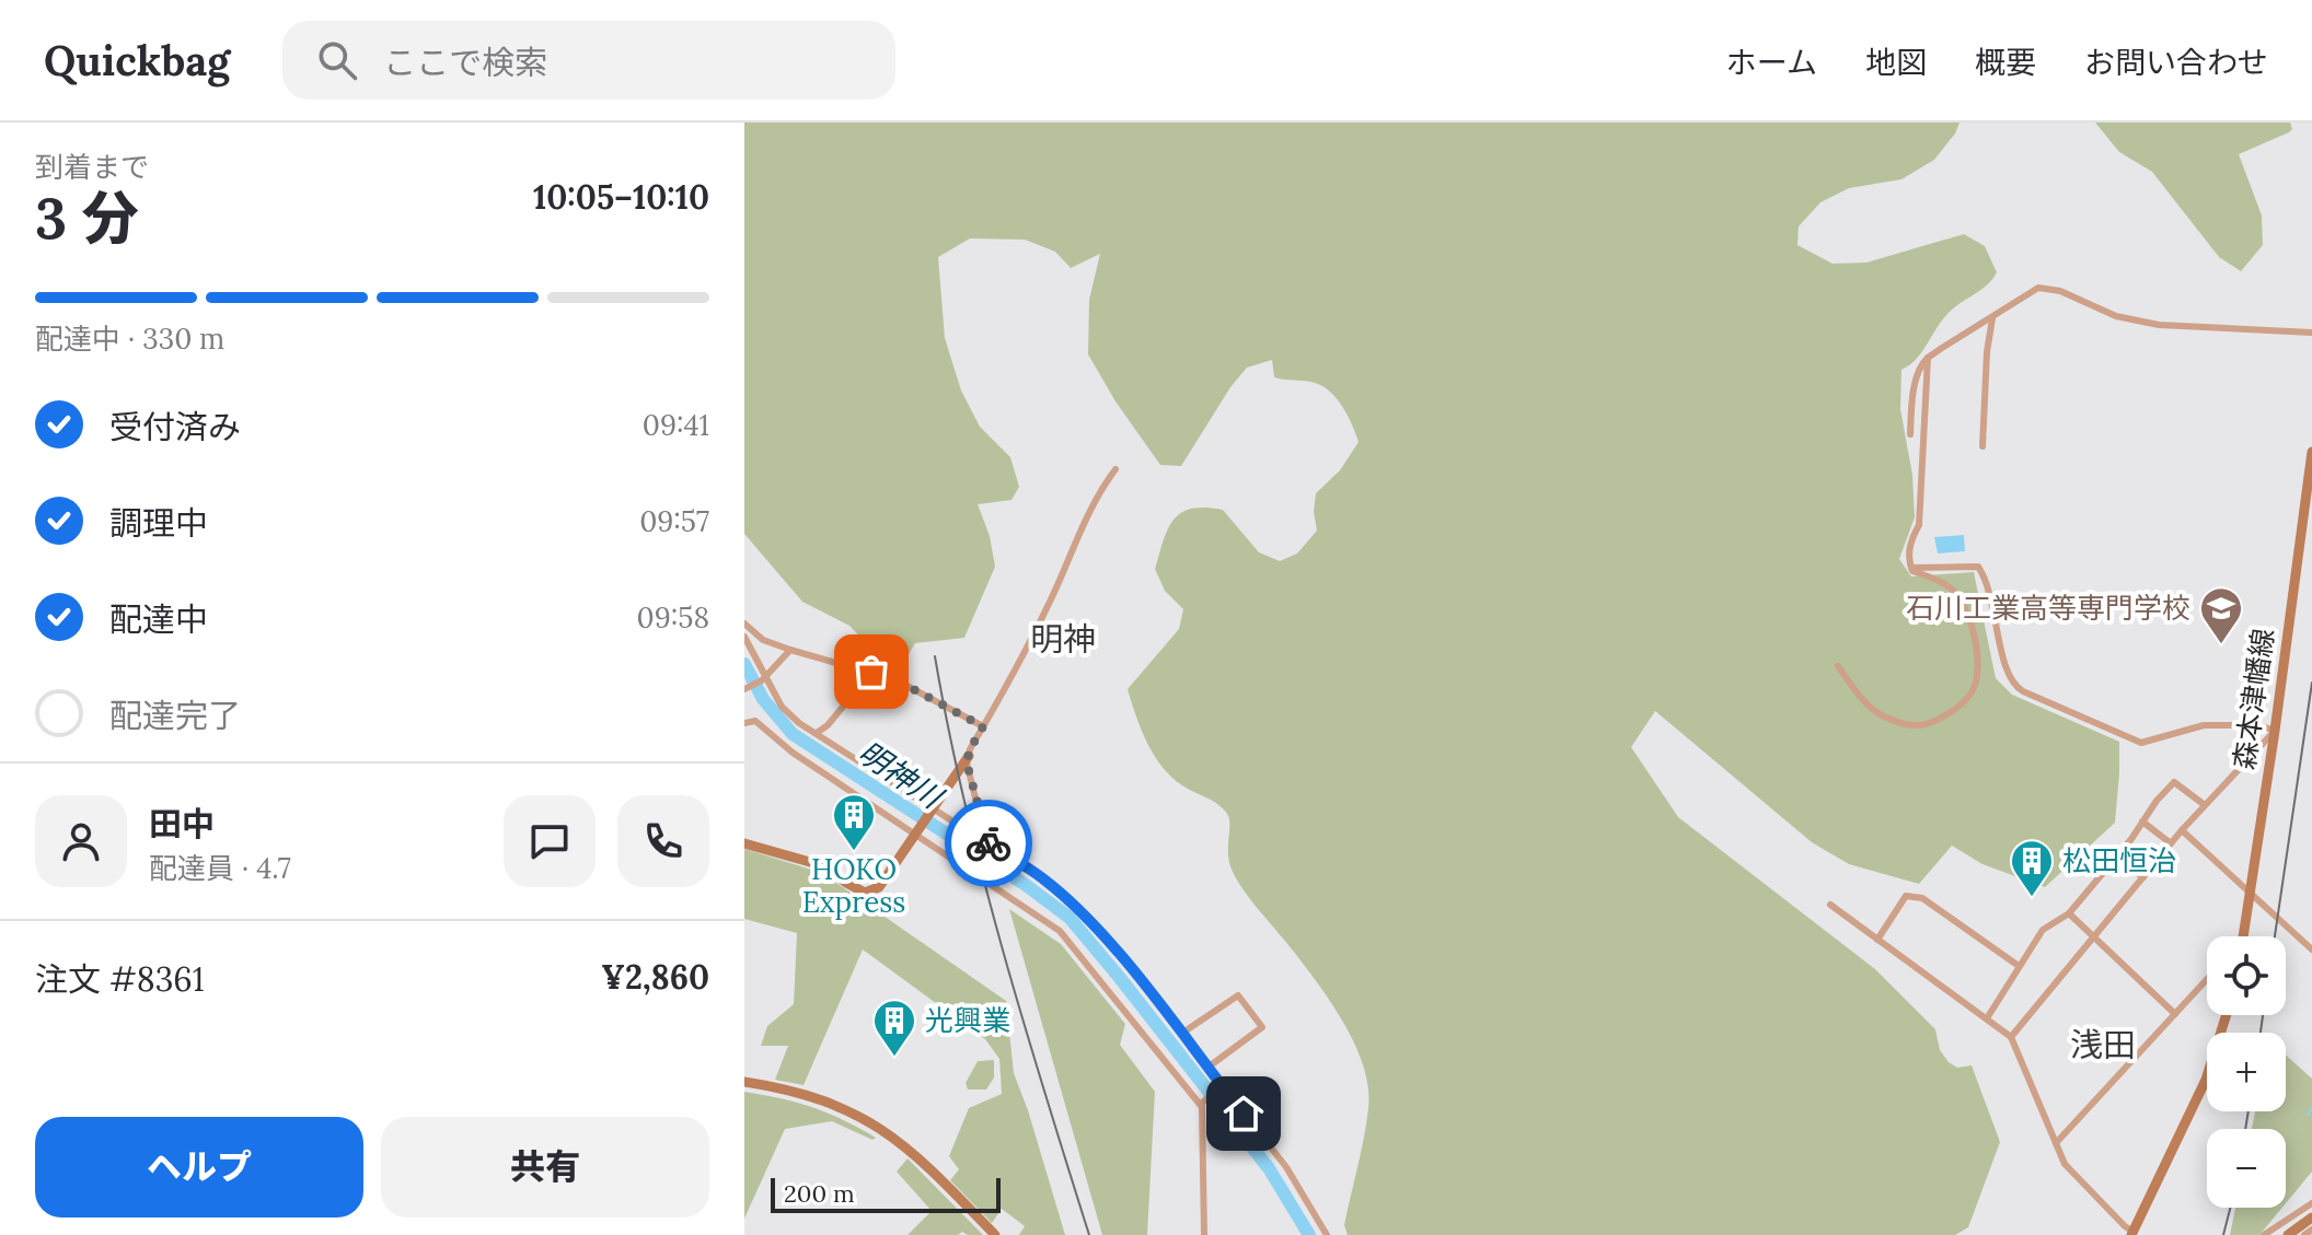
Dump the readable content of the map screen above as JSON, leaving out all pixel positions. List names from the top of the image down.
{
  "streets": {
    "main road": ["森本津幡線"]
  },
  "districts": ["明神", "浅田"],
  "water": ["明神川"],
  "places": {
    "school or university": ["石川工業高等専門学校"],
    "building": ["HOKO Express", "松田恒治", "光興業"]
  },
  "scale_bar": "200 m",
  "page": {
    "header": "Quickbag",
    "search": "ここで検索",
    "nav": [
      "ホーム",
      "地図",
      "概要",
      "お問い合わせ"
    ],
    "heading": ["3 分", "到着まで", "10:05–10:10"],
    "panel": [
      "田中",
      "配達員 · 4.7",
      "注文 #8361",
      "¥2,860"
    ],
    "bar": "配達中 · 330 m",
    "list": [
      ["受付済み", "09:41"],
      ["調理中", "09:57"],
      ["配達中", "09:58"],
      "配達完了"
    ],
    "map_buttons": ["+", "−"],
    "buttons": ["ヘルプ", "共有"],
    "scale": "200 m"
  }
}
